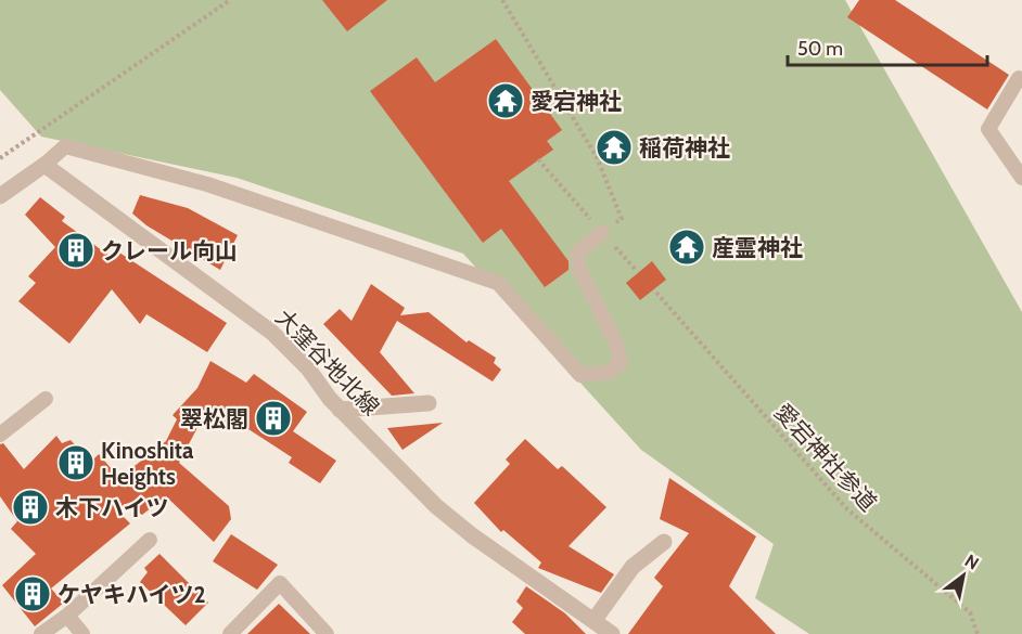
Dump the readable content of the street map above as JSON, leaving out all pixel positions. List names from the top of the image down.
{
  "streets": {
    "street": ["大窪谷地北線"],
    "path": ["愛宕神社参道"]
  },
  "places": {
    "temple": ["愛宕神社", "稲荷神社", "産霊神社"],
    "building": [
      "クレール向山",
      "翠松閣",
      "Kinoshita Heights",
      "木下ハイツ",
      "ケヤキハイツ2"
    ]
  },
  "scale_bar": "50 m",
  "north": "top right"
}
